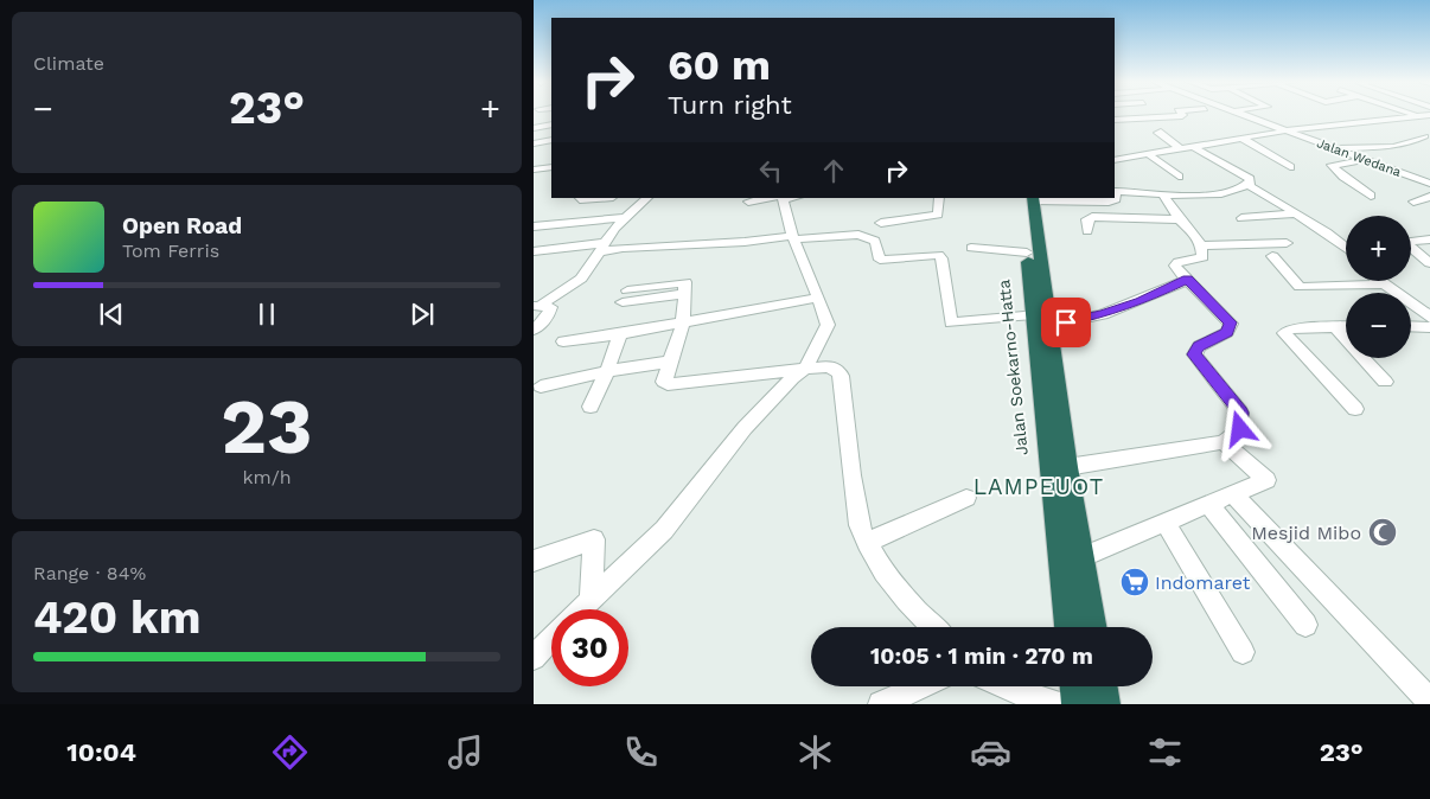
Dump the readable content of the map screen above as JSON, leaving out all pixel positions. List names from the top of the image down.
{
  "streets": {
    "highway": ["Jalan Soekarno-Hatta"],
    "street": ["Jalan Wedana"]
  },
  "districts": ["LAMPEUOT"],
  "places": {
    "mosque": ["Mesjid Mibo"],
    "supermarket": ["Indomaret"]
  },
  "page": {
    "tile": [
      "Climate",
      ["23", "km/h"],
      ["Range · 84%", "420 km"]
    ],
    "turn": ["60 m", "Turn right"],
    "heat": ["−", "23°", "+"],
    "song": ["Open Road", "Tom Ferris"],
    "map_buttons": ["+", "−"],
    "limit": "30",
    "trip": "10:05 · 1 min · 270 m",
    "tabs": ["10:04", "23°"]
  }
}
